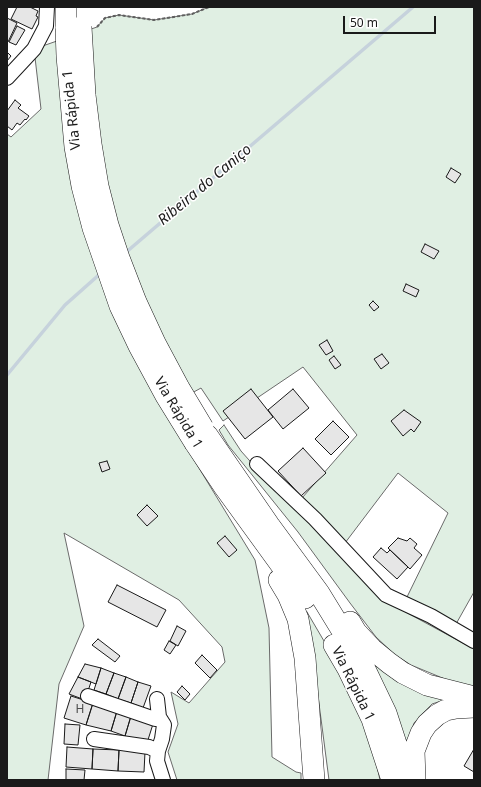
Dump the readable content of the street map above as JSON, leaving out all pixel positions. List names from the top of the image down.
{
  "streets": {
    "highway": ["Via Rápida 1"]
  },
  "water": ["Ribeira do Caniço"],
  "house_numbers": ["H"],
  "scale_bar": "50 m"
}
